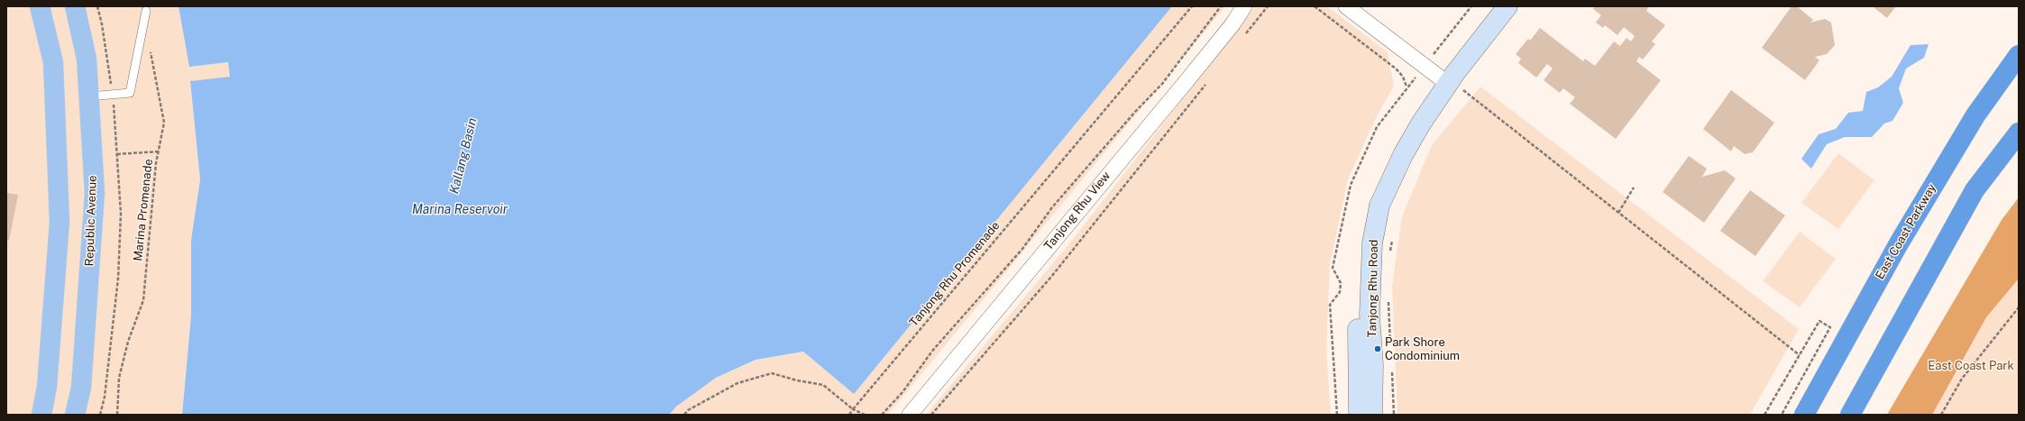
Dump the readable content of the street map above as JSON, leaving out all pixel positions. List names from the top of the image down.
{
  "streets": {
    "highway": ["East Coast Parkway"],
    "main road": ["Republic Avenue"],
    "street": ["Tanjong Rhu View", "Tanjong Rhu Road"],
    "path": ["Marina Promenade", "Tanjong Rhu Promenade"]
  },
  "water": ["Kallang Basin", "Marina Reservoir"],
  "parks": ["East Coast Park"],
  "places": ["Park Shore Condominium"]
}
